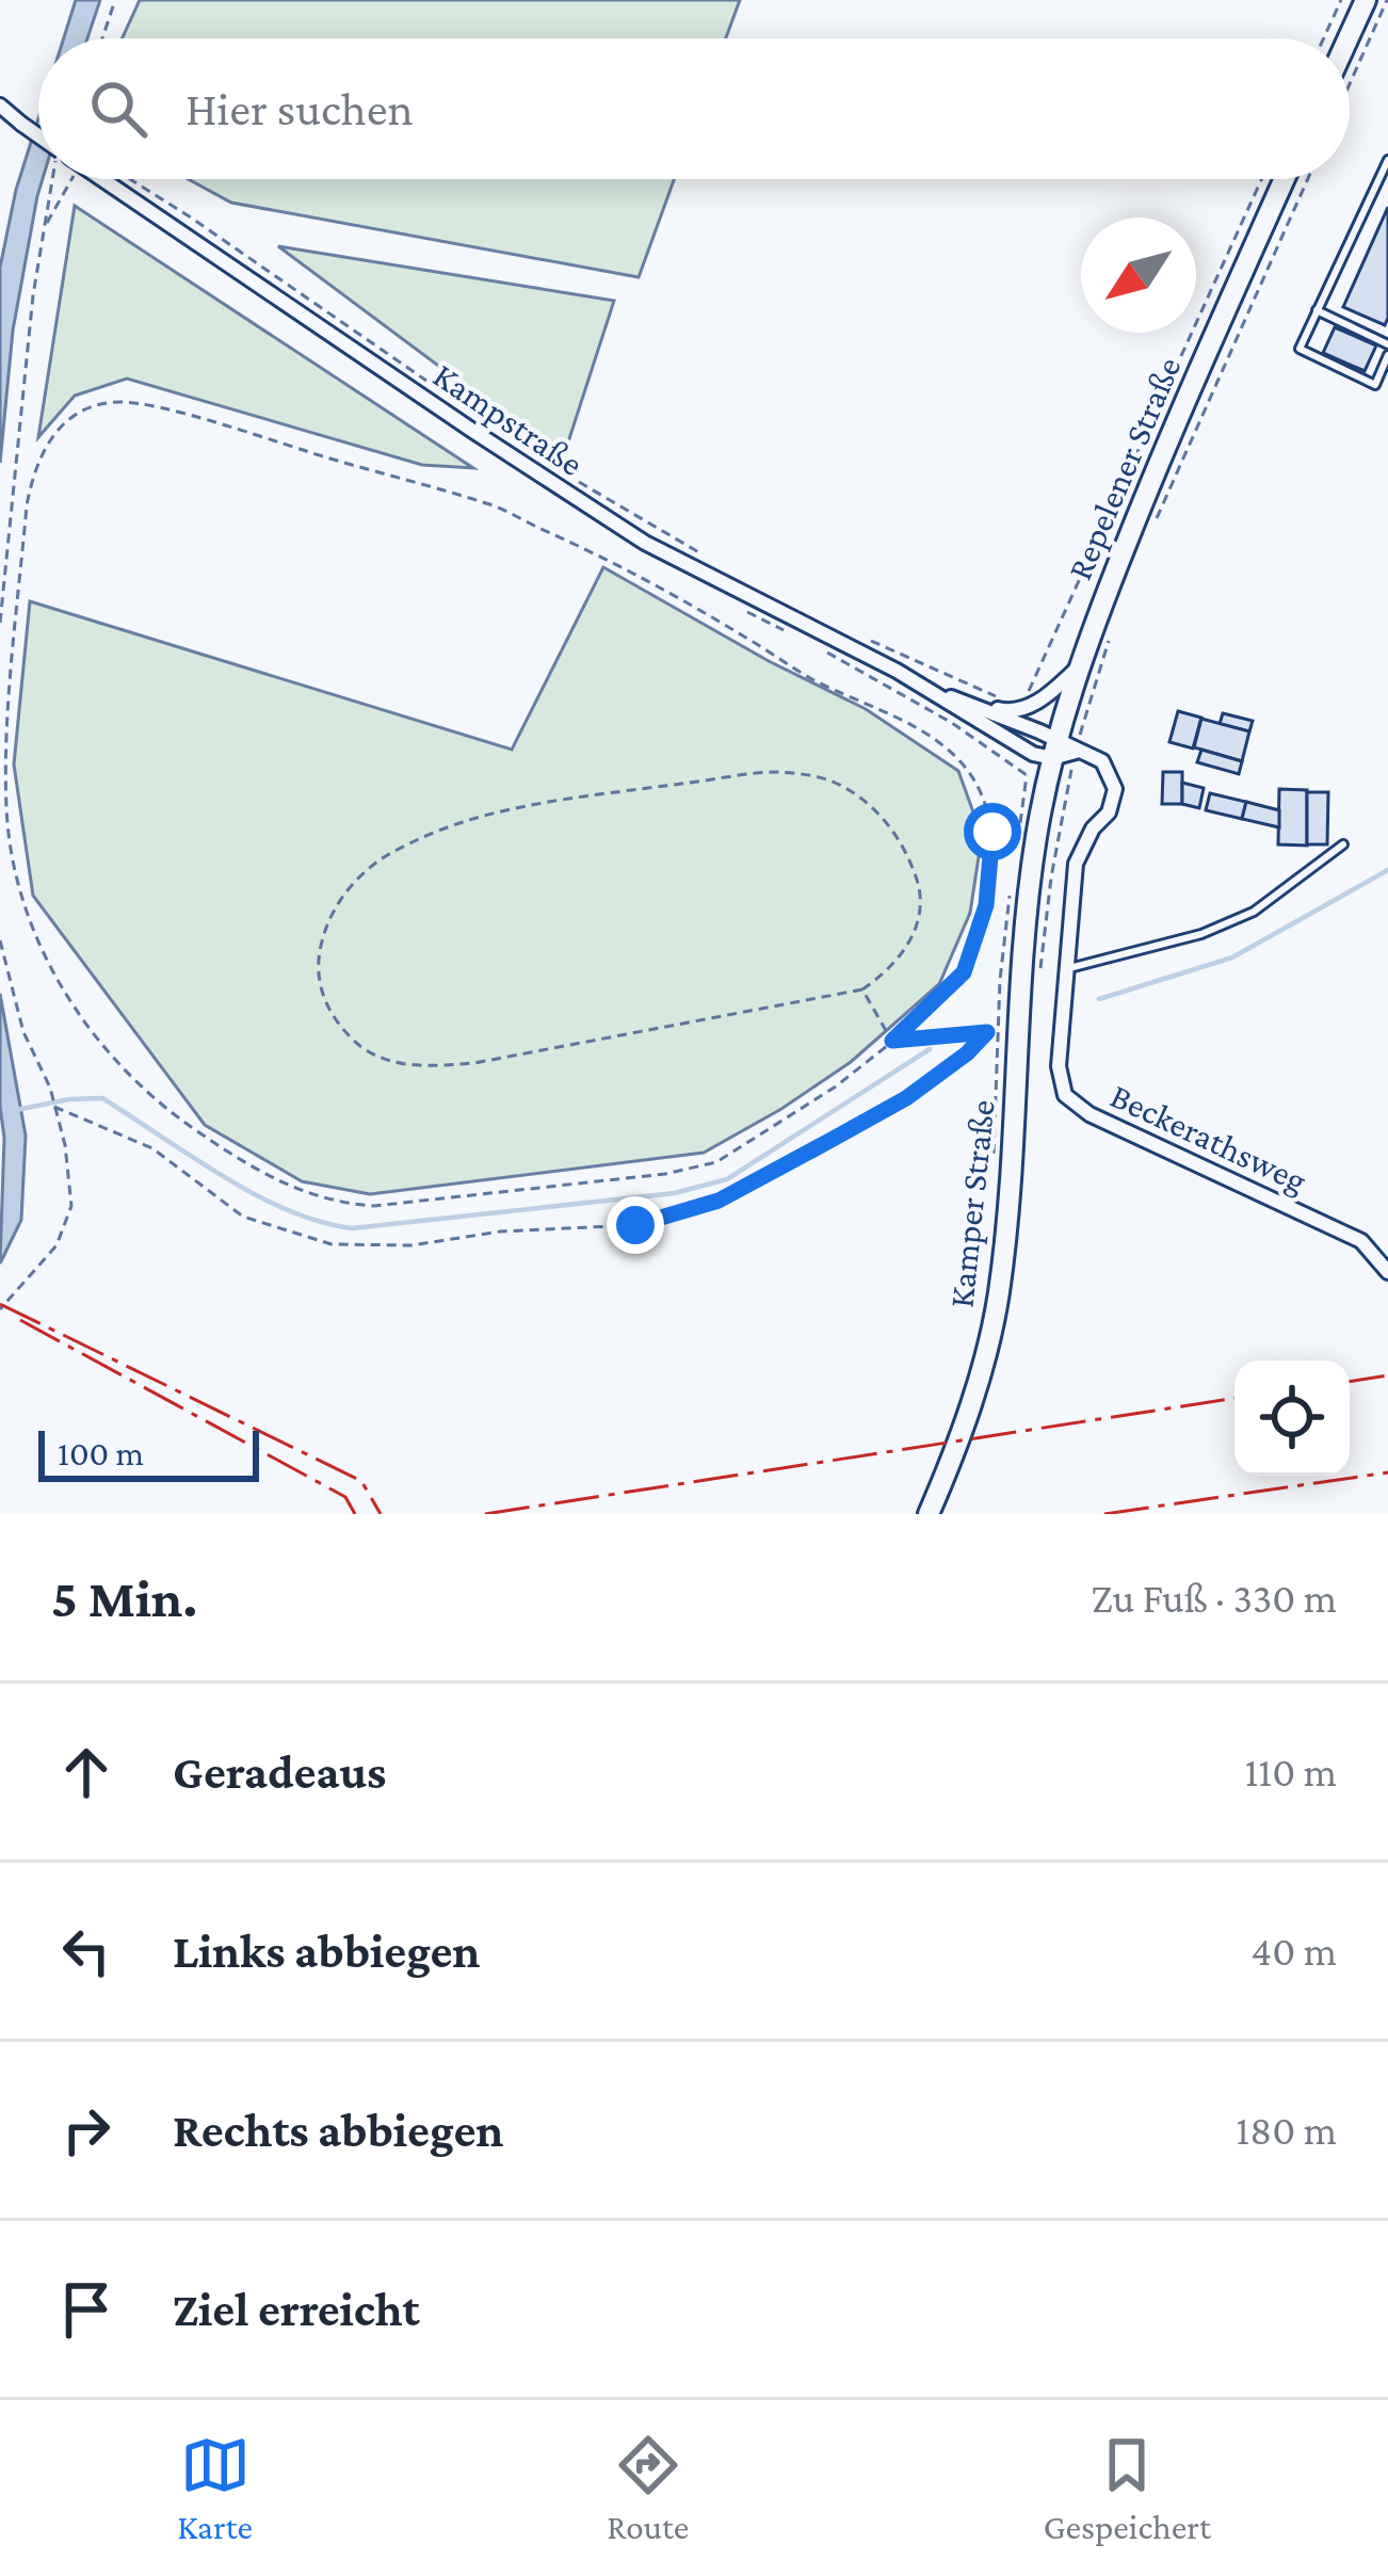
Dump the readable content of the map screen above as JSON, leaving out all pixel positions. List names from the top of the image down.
{
  "streets": {
    "main road": ["Repelener Straße", "Kamper Straße"],
    "street": ["Kampstraße", "Beckerathsweg"]
  },
  "crossings": [
    ["Kampstraße", "Repelener Straße"],
    ["Kampstraße", "Beckerathsweg"],
    ["Kampstraße", "Kamper Straße"],
    ["Repelener Straße", "Beckerathsweg"],
    ["Repelener Straße", "Kamper Straße"],
    ["Beckerathsweg", "Kamper Straße"]
  ],
  "scale_bar": "100 m",
  "north": "bottom left",
  "page": {
    "search": "Hier suchen",
    "scale": "100 m",
    "heading": ["5 Min.", "Zu Fuß · 330 m"],
    "list": [
      ["Geradeaus", "110 m"],
      ["Links abbiegen", "40 m"],
      ["Rechts abbiegen", "180 m"],
      "Ziel erreicht"
    ],
    "nav": ["Karte", "Route", "Gespeichert"]
  }
}
